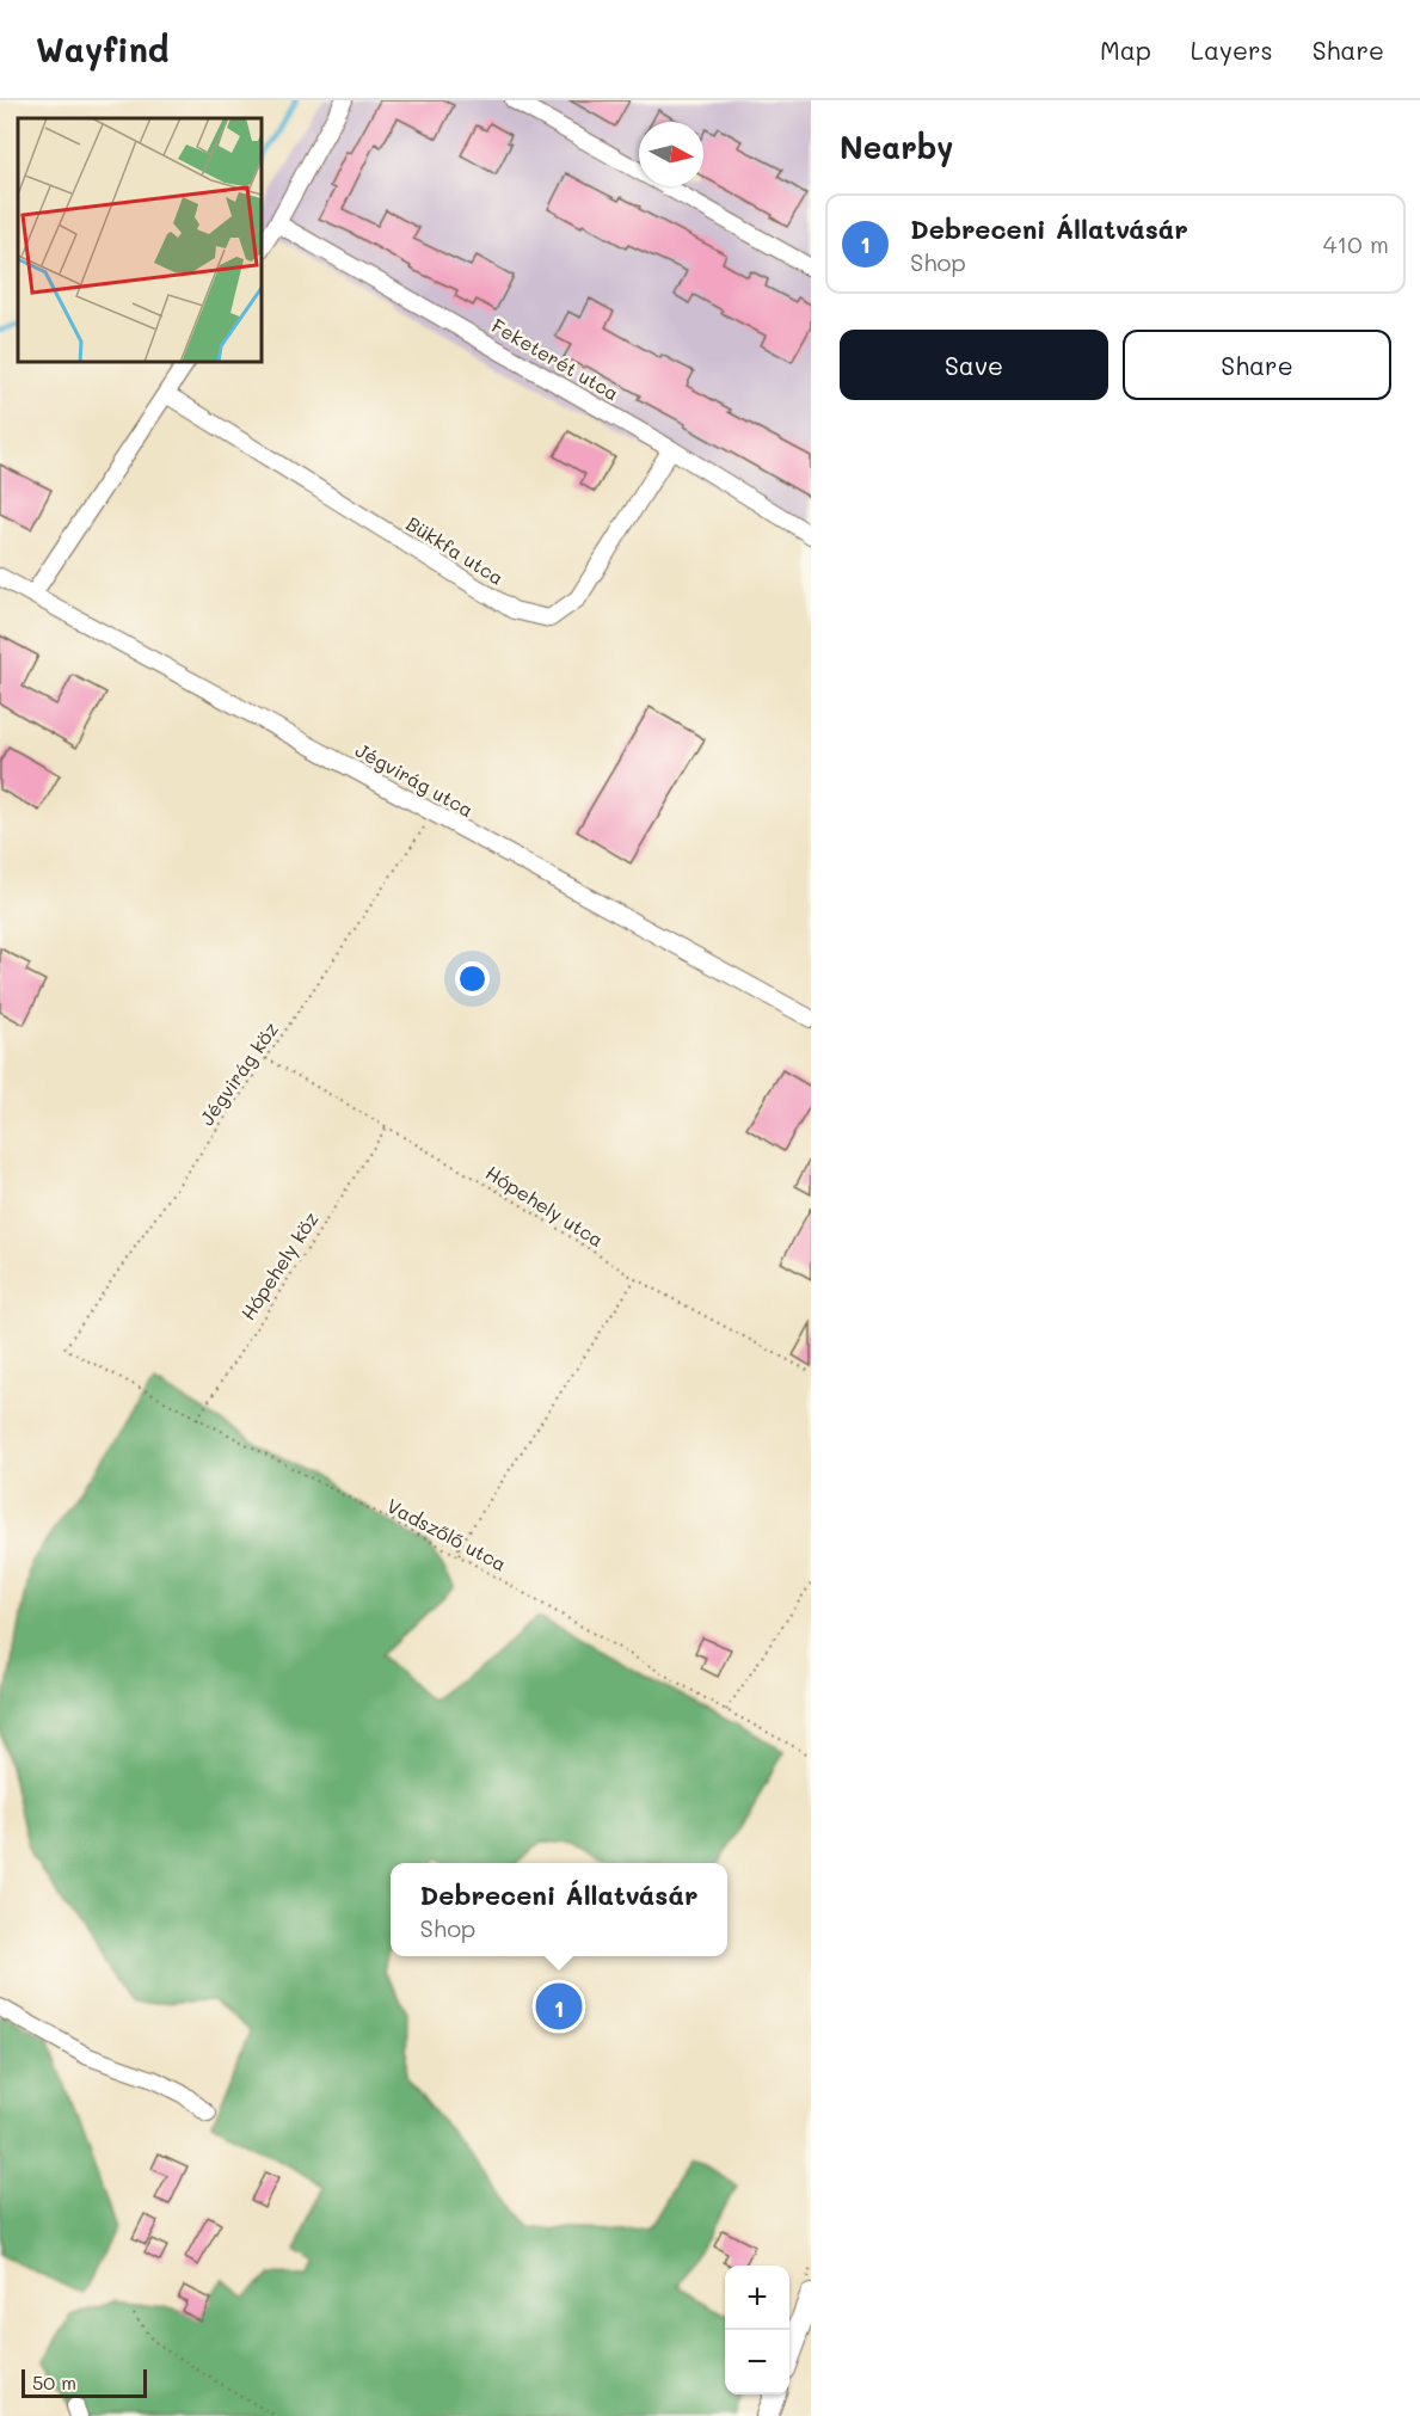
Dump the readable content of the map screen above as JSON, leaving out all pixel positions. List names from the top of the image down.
{
  "streets": {
    "street": ["Feketerét utca", "Bükkfa utca", "Jégvirág utca"],
    "path": [
      "Jégvirág köz",
      "Hópehely utca",
      "Hópehely köz",
      "Vadszőlő utca"
    ]
  },
  "crossings": [
    ["Feketerét utca", "Bükkfa utca"],
    ["Jégvirág utca", "Jégvirág köz"],
    ["Jégvirág köz", "Hópehely utca"],
    ["Jégvirág köz", "Vadszőlő utca"],
    ["Hópehely utca", "Hópehely köz"],
    ["Hópehely köz", "Vadszőlő utca"]
  ],
  "scale_bar": "50 m",
  "north": "right",
  "page": {
    "header": "Wayfind",
    "nav": ["Map", "Layers", "Share"],
    "heading": "Nearby",
    "list": [
      {
        "mark": "1",
        "name": "Debreceni Állatvásár",
        "note": "Shop",
        "value": "410 m"
      }
    ],
    "buttons": ["Save", "Share"],
    "popup": ["Debreceni Állatvásár", "Shop"],
    "pins": "1",
    "map_buttons": ["+", "−"],
    "scale": "50 m"
  }
}
